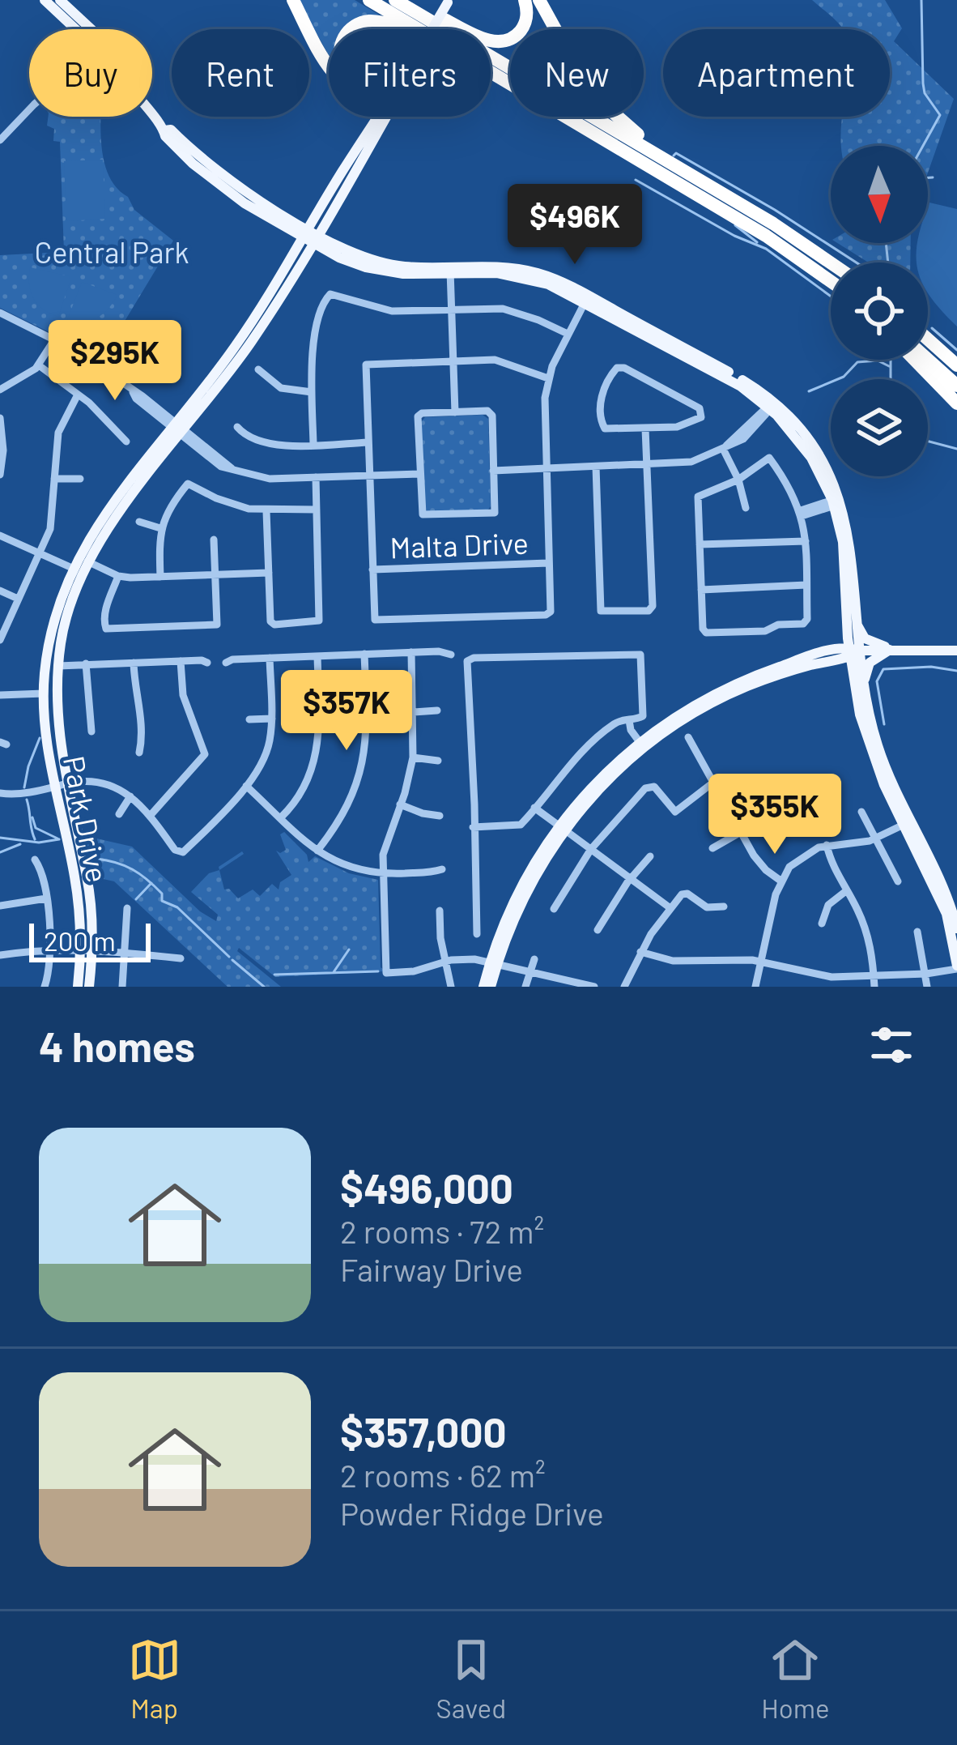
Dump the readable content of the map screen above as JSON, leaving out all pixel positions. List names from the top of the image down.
{
  "streets": {
    "main road": ["Park Drive"],
    "street": ["Malta Drive"]
  },
  "parks": ["Central Park"],
  "scale_bar": "200 m",
  "north": "bottom",
  "page": {
    "chip": [
      "Buy",
      "Rent",
      "Filters",
      "New",
      "Apartment"
    ],
    "price": [
      "$496K",
      "$295K",
      "$357K",
      "$355K"
    ],
    "scale": "200 m",
    "heading": "4 homes",
    "list": [
      {
        "name": "$496,000",
        "note": "2 rooms · 72 m² · Fairway Drive"
      },
      {
        "name": "$357,000",
        "note": "2 rooms · 62 m² · Powder Ridge Drive"
      }
    ],
    "tabs": ["Map", "Saved", "Home"]
  }
}
